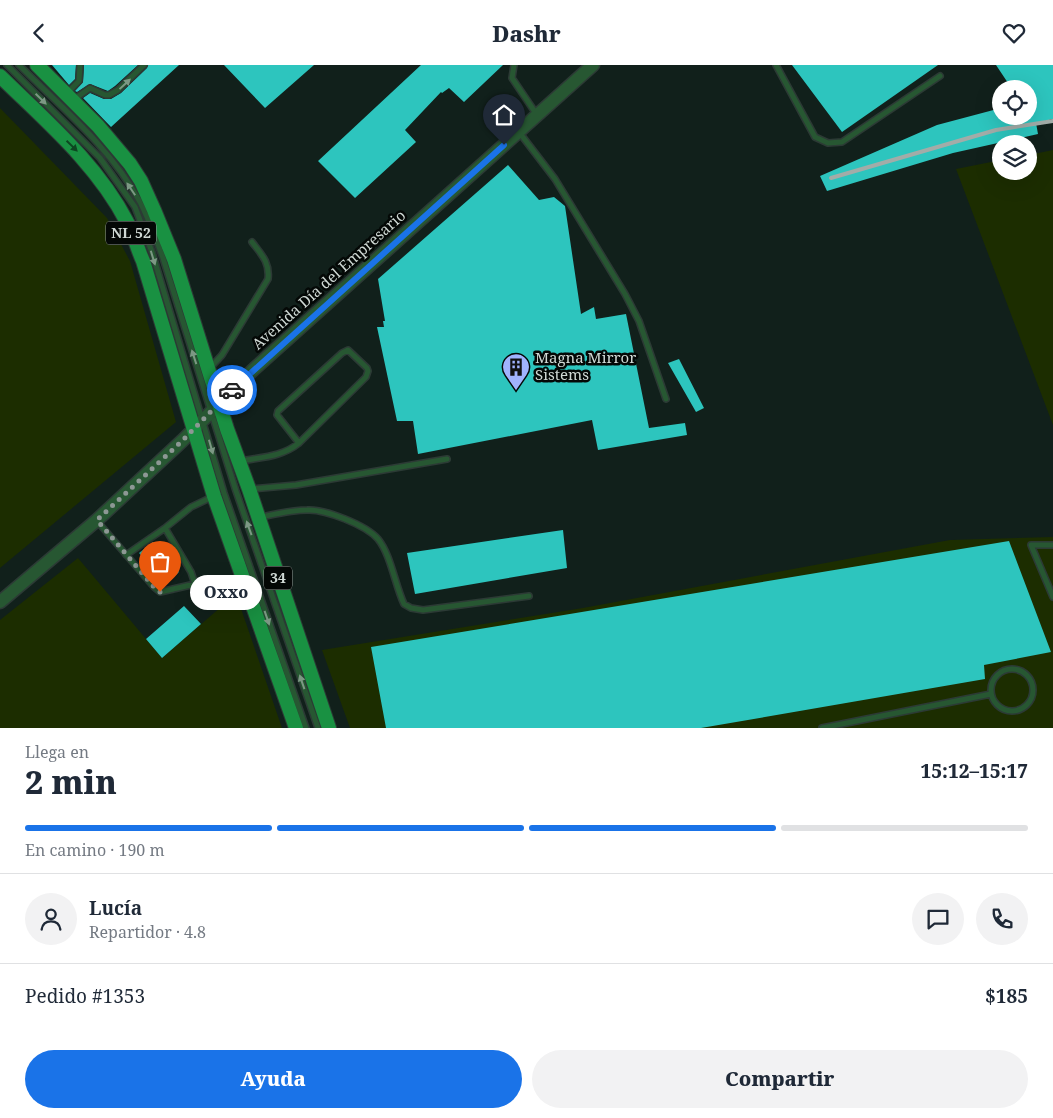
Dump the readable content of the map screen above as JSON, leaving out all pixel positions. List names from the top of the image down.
{
  "streets": {
    "main road": ["NL 52", "34"],
    "street": ["Avenida Día del Empresario"]
  },
  "crossings": [
    ["NL 52", "Avenida Día del Empresario"],
    ["NL 52", "34"],
    ["Avenida Día del Empresario", "34"]
  ],
  "places": {
    "building": ["Magna Mirror Sistems"],
    "other": ["Oxxo"]
  },
  "page": {
    "header": "Dashr",
    "bubble": "Oxxo",
    "heading": ["2 min", "Llega en", "15:12–15:17"],
    "panel": [
      "Lucía",
      "Repartidor · 4.8",
      "Pedido #1353",
      "$185"
    ],
    "bar": "En camino · 190 m",
    "buttons": ["Ayuda", "Compartir"]
  }
}
